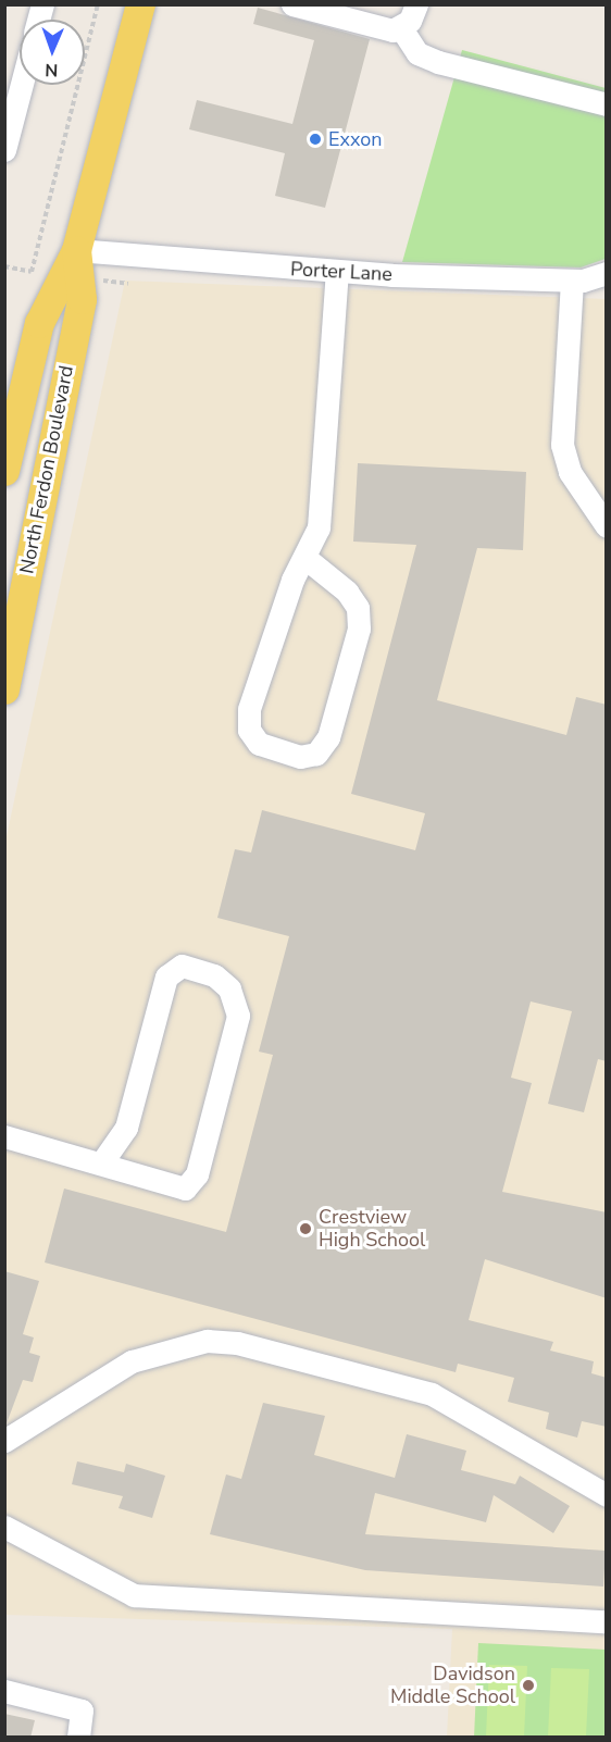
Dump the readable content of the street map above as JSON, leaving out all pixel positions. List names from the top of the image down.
{
  "streets": {
    "main road": ["North Ferdon Boulevard"],
    "street": ["Porter Lane"]
  },
  "crossings": [
    ["Porter Lane", "North Ferdon Boulevard"]
  ],
  "places": ["Exxon", "Crestview High School", "Davidson Middle School"],
  "north": "bottom"
}
